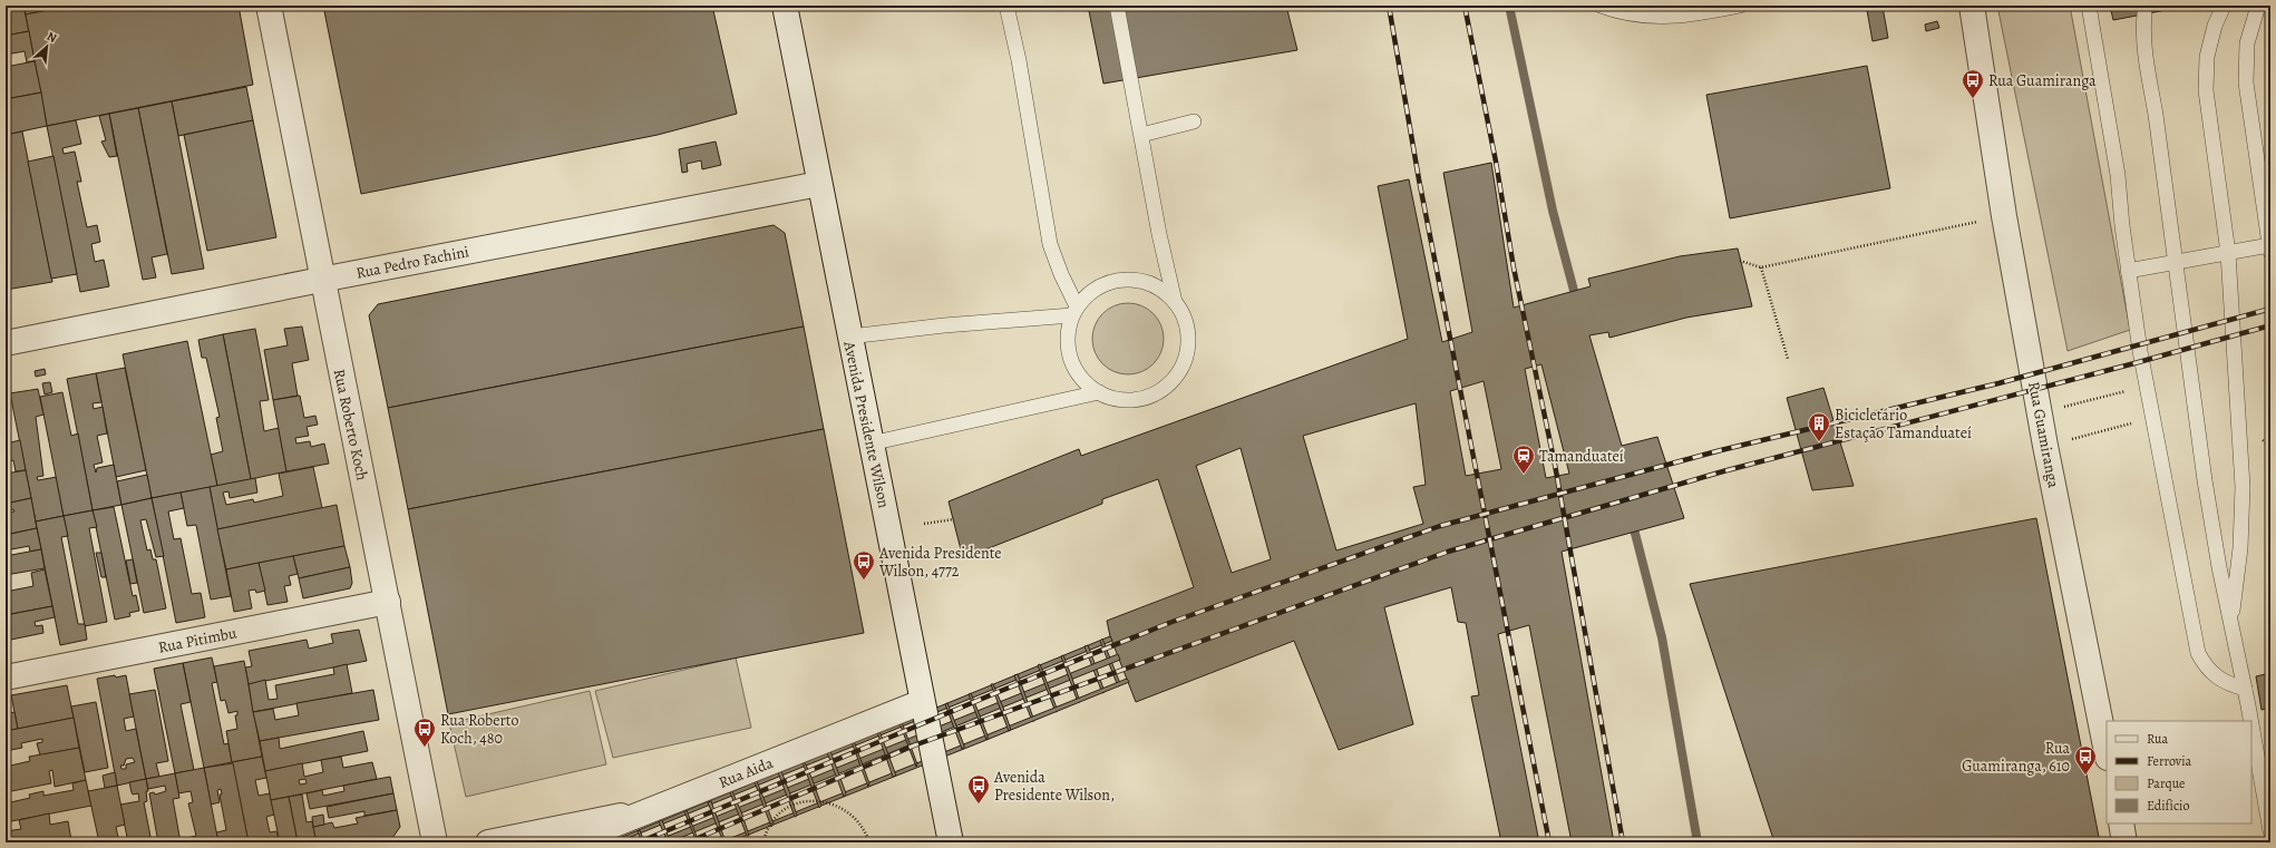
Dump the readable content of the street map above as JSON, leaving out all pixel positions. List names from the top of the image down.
{
  "streets": {
    "street": [
      "Rua Pedro Fachini",
      "Rua Roberto Koch",
      "Avenida Presidente Wilson",
      "Rua Guamiranga",
      "Rua Pitimbu",
      "Rua Aida"
    ]
  },
  "crossings": [
    ["Rua Pedro Fachini", "Rua Roberto Koch"],
    ["Rua Pedro Fachini", "Avenida Presidente Wilson"],
    ["Rua Roberto Koch", "Rua Pitimbu"],
    ["Avenida Presidente Wilson", "Rua Aida"]
  ],
  "places": {
    "bus stop": [
      "Rua Guamiranga",
      "Avenida Presidente Wilson, 4772",
      "Rua Roberto Koch, 480",
      "Rua Guamiranga, 610",
      "Avenida Presidente Wilson,"
    ],
    "building": ["Bicicletário Estação Tamanduateí"],
    "station": ["Tamanduateí"]
  },
  "legend": [
    "Rua",
    "Ferrovia",
    "Parque",
    "Edifício"
  ],
  "north": "top right"
}
